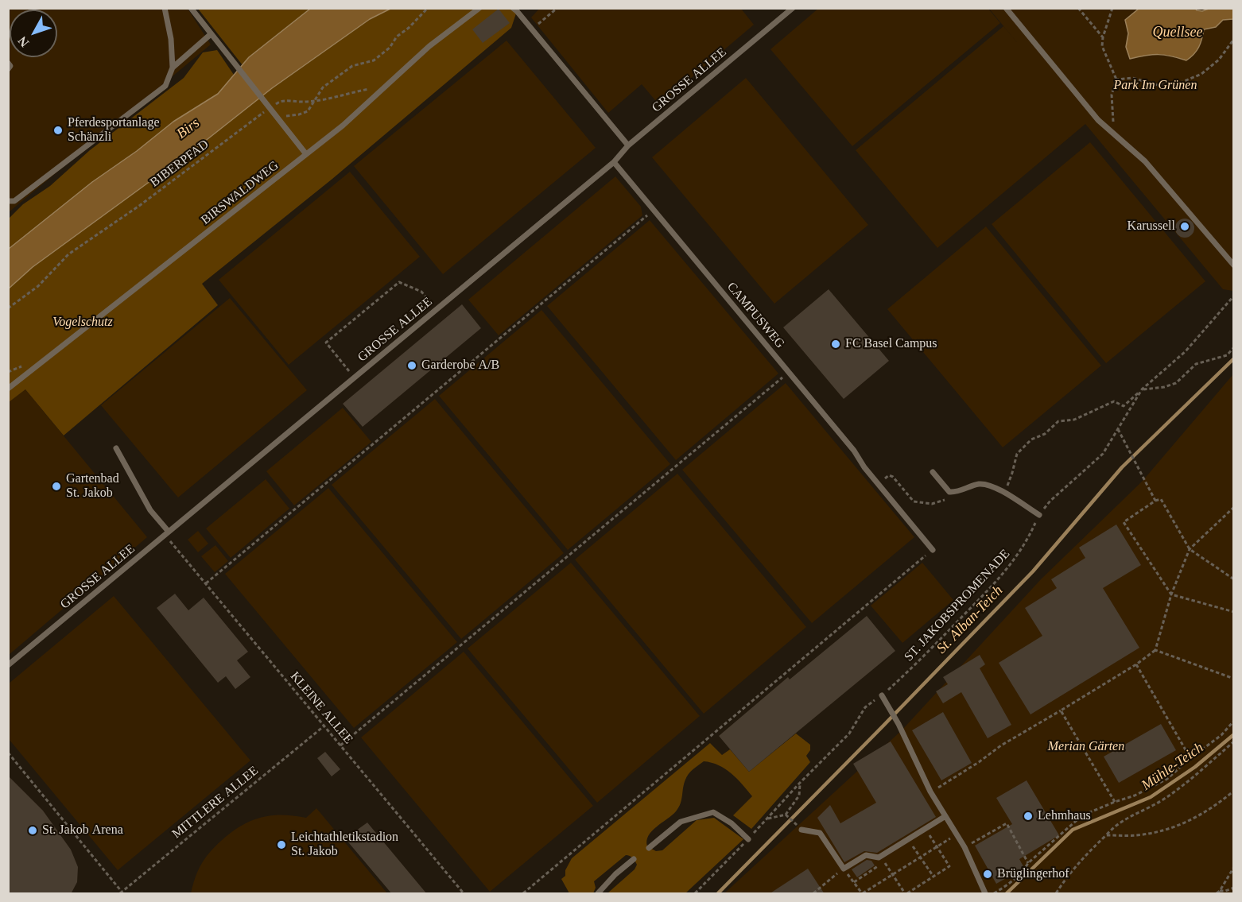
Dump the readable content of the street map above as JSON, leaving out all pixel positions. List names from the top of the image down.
{
  "streets": {
    "lane": ["GROSSE ALLEE", "BIRSWALDWEG", "CAMPUSWEG"],
    "path": [
      "BIBERPFAD",
      "ST. JAKOBSPROMENADE",
      "KLEINE ALLEE",
      "MITTLERE ALLEE"
    ]
  },
  "crossings": [
    ["GROSSE ALLEE", "CAMPUSWEG"],
    ["GROSSE ALLEE", "KLEINE ALLEE"],
    ["KLEINE ALLEE", "MITTLERE ALLEE"]
  ],
  "water": [
    "Quellsee",
    "Birs",
    "St. Alban-Teich",
    "Mühle-Teich"
  ],
  "parks": ["Park Im Grünen", "Vogelschutz", "Merian Gärten"],
  "places": [
    "Pferdesportanlage Schänzli",
    "Karussell",
    "FC Basel Campus",
    "Garderobe A/B",
    "Gartenbad St. Jakob",
    "Lehmhaus",
    "St. Jakob Arena",
    "Leichtathletikstadion St. Jakob",
    "Brüglingerhof"
  ],
  "north": "bottom left"
}
